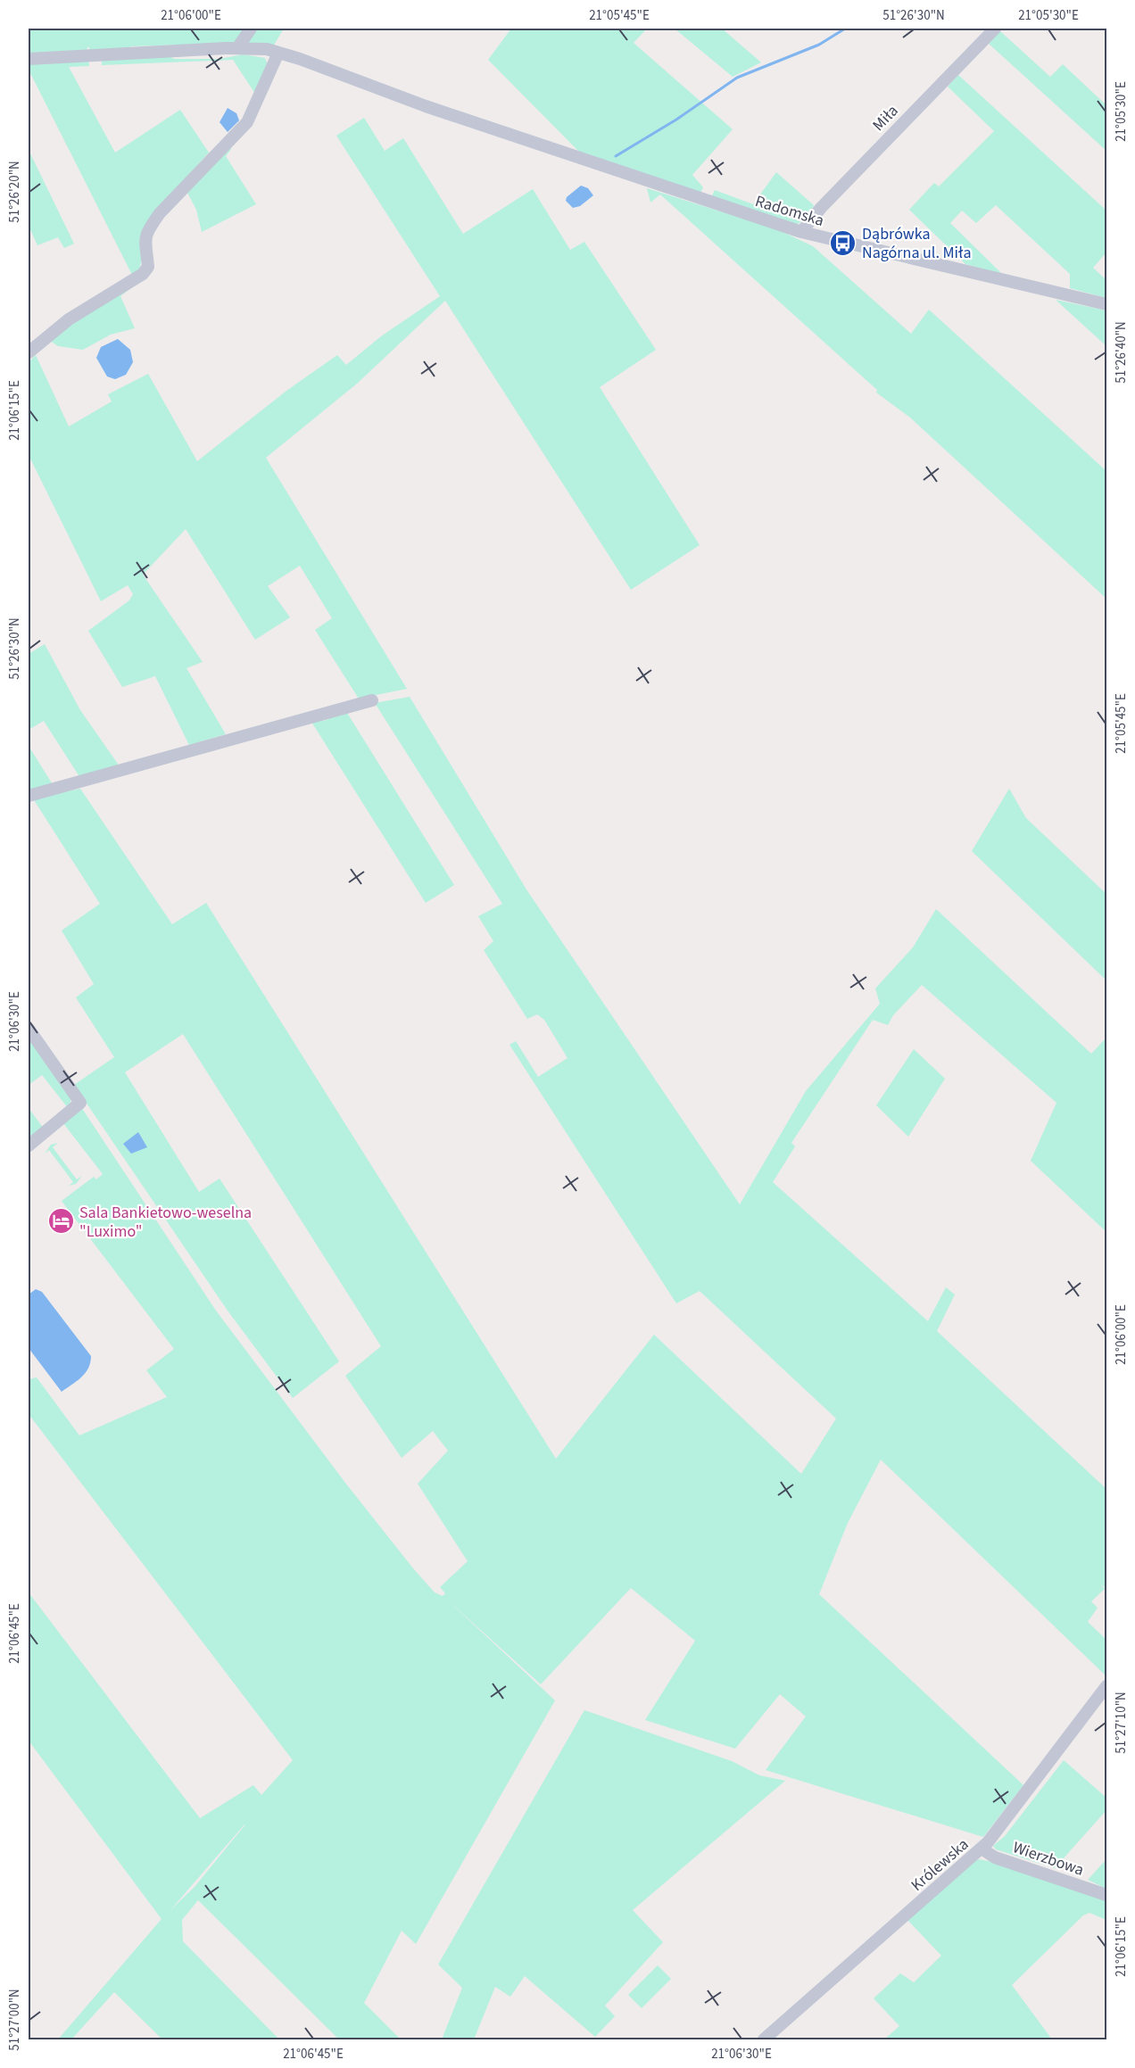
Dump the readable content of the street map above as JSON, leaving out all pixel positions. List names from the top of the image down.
{
  "streets": {
    "street": [
      "Miła",
      "Radomska",
      "Wierzbowa",
      "Królewska"
    ]
  },
  "crossings": [
    ["Miła", "Radomska"],
    ["Wierzbowa", "Królewska"]
  ],
  "places": {
    "bus stop": ["Dąbrówka Nagórna ul. Miła"],
    "hotel": ["Sala Bankietowo-weselna \"Luximo\""]
  },
  "coordinates": [
    "21°06'00\"E",
    "21°05'45\"E",
    "51°26'30\"N",
    "21°05'30\"E",
    "51°26'20\"N",
    "51°26'40\"N",
    "21°06'15\"E",
    "21°06'30\"E",
    "21°06'45\"E",
    "51°27'10\"N",
    "51°27'00\"N"
  ]
}
